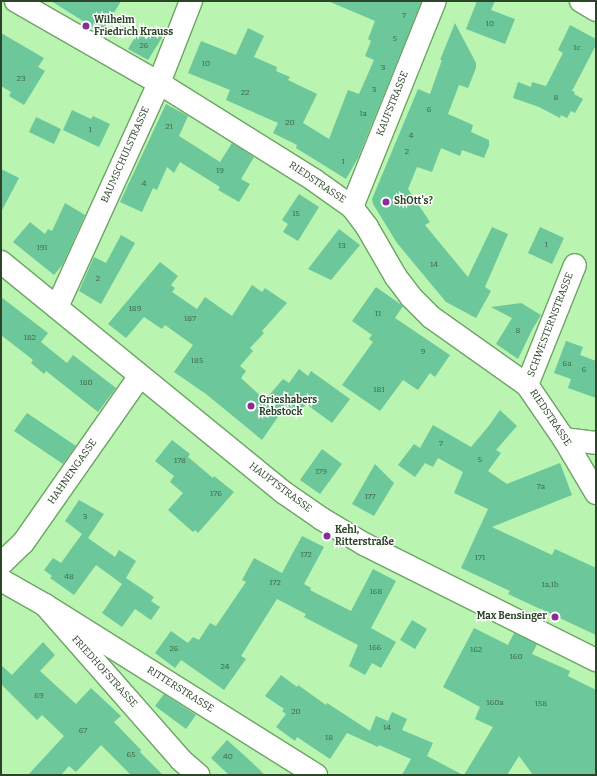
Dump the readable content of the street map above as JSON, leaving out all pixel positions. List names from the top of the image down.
{
  "streets": {
    "street": [
      "KAUFSTRASSE",
      "BAUMSCHULSTRASSE",
      "RIEDSTRASSE",
      "SCHWESTERNSTRASSE",
      "HAHNENGASSE",
      "HAUPTSTRASSE",
      "FRIEDHOFSTRASSE",
      "RITTERSTRASSE"
    ]
  },
  "crossings": [
    ["KAUFSTRASSE", "RIEDSTRASSE"],
    ["BAUMSCHULSTRASSE", "RIEDSTRASSE"],
    ["BAUMSCHULSTRASSE", "HAUPTSTRASSE"],
    ["RIEDSTRASSE", "SCHWESTERNSTRASSE"],
    ["HAHNENGASSE", "HAUPTSTRASSE"],
    ["FRIEDHOFSTRASSE", "RITTERSTRASSE"]
  ],
  "places": [
    "Wilhelm Friedrich Krauss",
    "ShOtt's?",
    "Grieshabers Rebstock",
    "Kehl, Ritterstraße",
    "Max Bensinger"
  ],
  "house_numbers": [
    "7",
    "10",
    "5",
    "26",
    "1c",
    "10",
    "3",
    "23",
    "3",
    "22",
    "8",
    "6",
    "1a",
    "20",
    "21",
    "1",
    "4",
    "2",
    "1",
    "19",
    "4",
    "15",
    "1",
    "13",
    "191",
    "14",
    "2",
    "189",
    "11",
    "187",
    "8",
    "182",
    "9",
    "185",
    "6a",
    "6",
    "180",
    "181",
    "7",
    "5",
    "178",
    "179",
    "7a",
    "176",
    "177",
    "3",
    "172",
    "171",
    "48",
    "172",
    "1a,1b",
    "168",
    "166",
    "26",
    "162",
    "160",
    "24",
    "69",
    "160a",
    "158",
    "20",
    "14",
    "67",
    "18",
    "65",
    "40"
  ]
}
